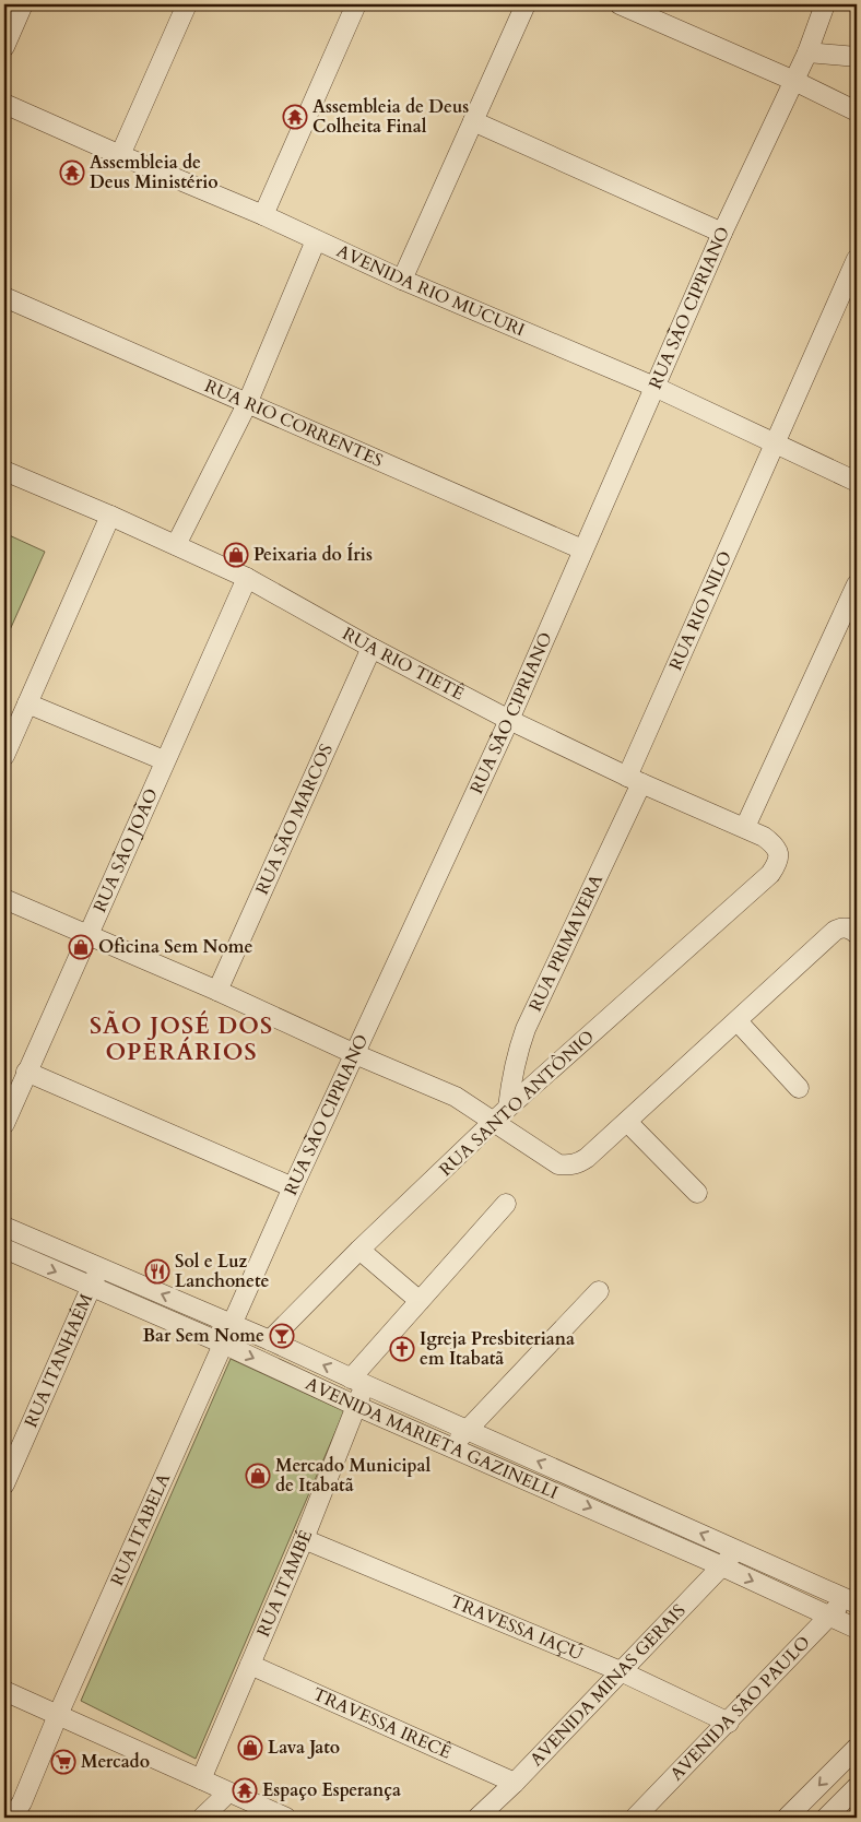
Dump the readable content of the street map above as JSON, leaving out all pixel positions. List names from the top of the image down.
{
  "streets": {
    "street": [
      "AVENIDA RIO MUCURI",
      "RUA SÃO CIPRIANO",
      "RUA RIO CORRENTES",
      "RUA RIO NILO",
      "RUA RIO TIETÊ",
      "RUA SÃO MARCOS",
      "RUA SÃO JOÃO",
      "RUA PRIMAVERA",
      "RUA SANTO ANTÔNIO",
      "RUA ITANHAÉM",
      "AVENIDA MARIETA GAZINELLI",
      "RUA ITABELA",
      "RUA ITAMBÉ",
      "TRAVESSA IAÇÚ",
      "AVENIDA MINAS GERAIS",
      "AVENIDA SÃO PAULO",
      "TRAVESSA IRECÊ"
    ]
  },
  "crossings": [
    ["AVENIDA RIO MUCURI", "RUA SÃO CIPRIANO"],
    ["AVENIDA RIO MUCURI", "RUA RIO NILO"],
    ["RUA SÃO CIPRIANO", "RUA RIO CORRENTES"],
    ["RUA SÃO CIPRIANO", "RUA RIO TIETÊ"],
    ["RUA SÃO CIPRIANO", "AVENIDA MARIETA GAZINELLI"],
    ["RUA SÃO CIPRIANO", "RUA ITABELA"],
    ["RUA RIO NILO", "RUA RIO TIETÊ"],
    ["RUA RIO NILO", "RUA PRIMAVERA"],
    ["RUA RIO TIETÊ", "RUA SÃO MARCOS"],
    ["RUA RIO TIETÊ", "RUA SÃO JOÃO"],
    ["RUA RIO TIETÊ", "RUA PRIMAVERA"],
    ["RUA RIO TIETÊ", "RUA SANTO ANTÔNIO"],
    ["RUA PRIMAVERA", "RUA SANTO ANTÔNIO"],
    ["RUA SANTO ANTÔNIO", "AVENIDA MARIETA GAZINELLI"],
    ["RUA ITANHAÉM", "AVENIDA MARIETA GAZINELLI"],
    ["AVENIDA MARIETA GAZINELLI", "RUA ITABELA"],
    ["AVENIDA MARIETA GAZINELLI", "RUA ITAMBÉ"],
    ["AVENIDA MARIETA GAZINELLI", "AVENIDA MINAS GERAIS"],
    ["AVENIDA MARIETA GAZINELLI", "AVENIDA SÃO PAULO"],
    ["RUA ITAMBÉ", "TRAVESSA IAÇÚ"],
    ["RUA ITAMBÉ", "TRAVESSA IRECÊ"],
    ["TRAVESSA IAÇÚ", "AVENIDA MINAS GERAIS"],
    ["TRAVESSA IAÇÚ", "AVENIDA SÃO PAULO"],
    ["AVENIDA MINAS GERAIS", "TRAVESSA IRECÊ"]
  ],
  "districts": ["SÃO JOSÉ DOS OPERÁRIOS"],
  "places": {
    "temple": ["Assembleia de Deus Colheita Final", "Assembleia de Deus Ministério", "Espaço Esperança"],
    "shop": [
      "Peixaria do Íris",
      "Oficina Sem Nome",
      "Mercado Municipal de Itabatã",
      "Lava Jato"
    ],
    "restaurant": ["Sol e Luz Lanchonete"],
    "bar": ["Bar Sem Nome"],
    "church": ["Igreja Presbiteriana em Itabatã"],
    "supermarket": ["Mercado"]
  }
}
